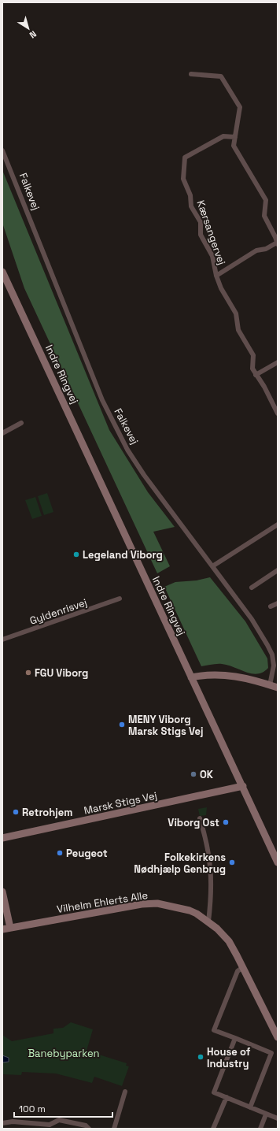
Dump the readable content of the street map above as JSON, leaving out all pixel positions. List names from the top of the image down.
{
  "streets": {
    "street": [
      "Falkevej",
      "Kærsangervej",
      "Indre Ringvej",
      "Gyldenrisvej",
      "Marsk Stigs Vej",
      "Vilhelm Ehlerts Alle"
    ]
  },
  "crossings": [
    ["Indre Ringvej", "Marsk Stigs Vej"]
  ],
  "parks": ["Banebyparken"],
  "places": [
    "Legeland Viborg",
    "FGU Viborg",
    "MENY Viborg Marsk Stigs Vej",
    "OK",
    "Retrohjem",
    "Viborg Ost",
    "Peugeot",
    "Folkekirkens Nødhjælp Genbrug",
    "House of Industry"
  ],
  "scale_bar": "100 m",
  "north": "bottom right"
}
